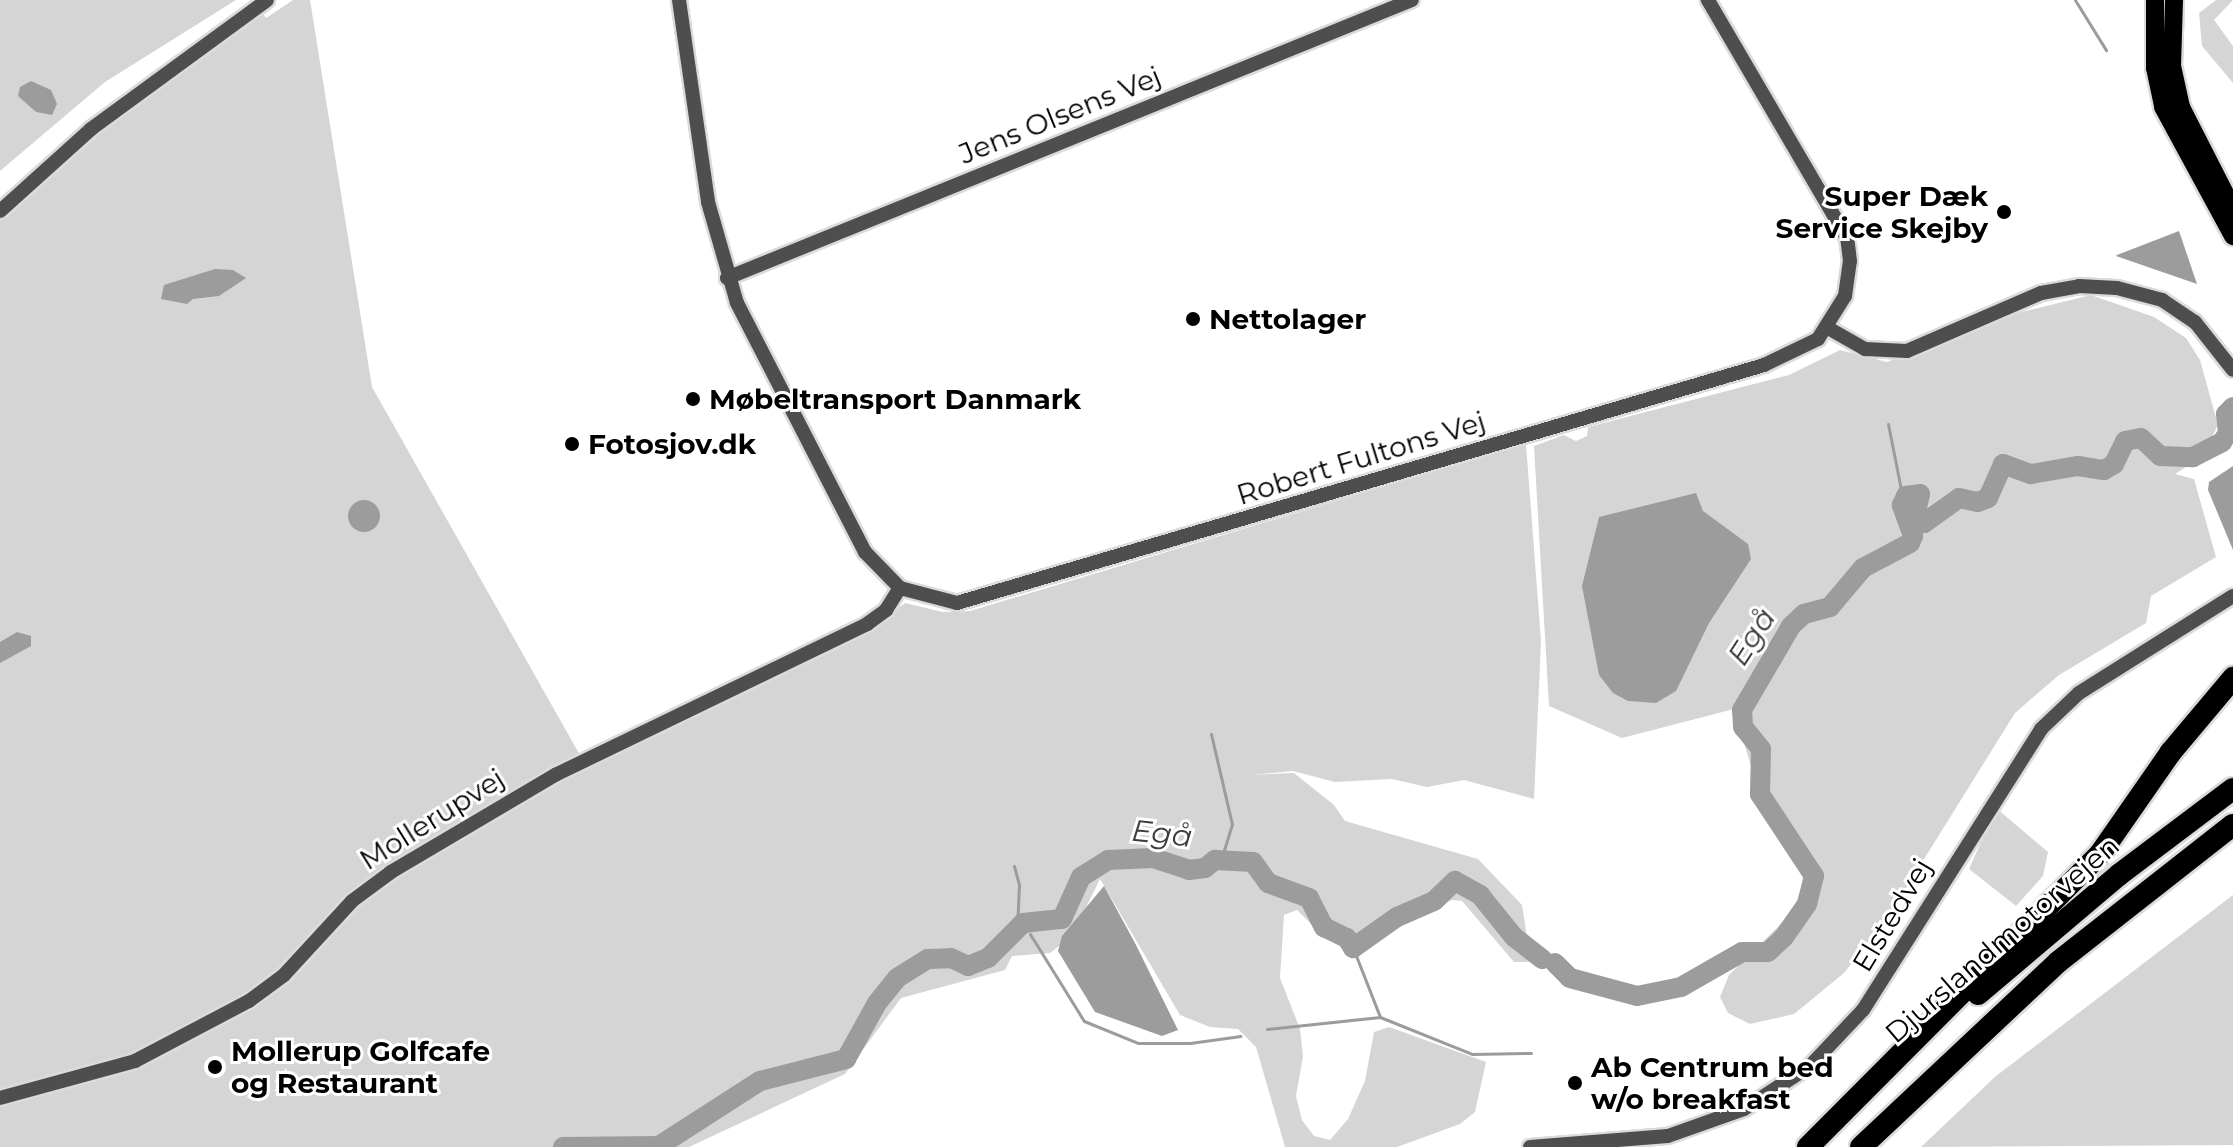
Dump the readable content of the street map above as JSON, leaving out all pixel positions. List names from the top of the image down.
{
  "streets": {
    "highway": ["Djurslandmotorvejen"],
    "street": [
      "Jens Olsens Vej",
      "Robert Fultons Vej",
      "Mollerupvej",
      "Elstedvej"
    ]
  },
  "crossings": [
    ["Robert Fultons Vej", "Mollerupvej"]
  ],
  "water": ["Egå"],
  "places": [
    "Super Dæk Service Skejby",
    "Nettolager",
    "Møbeltransport Danmark",
    "Fotosjov.dk",
    "Mollerup Golfcafe og Restaurant",
    "Ab Centrum bed w/o breakfast"
  ]
}
